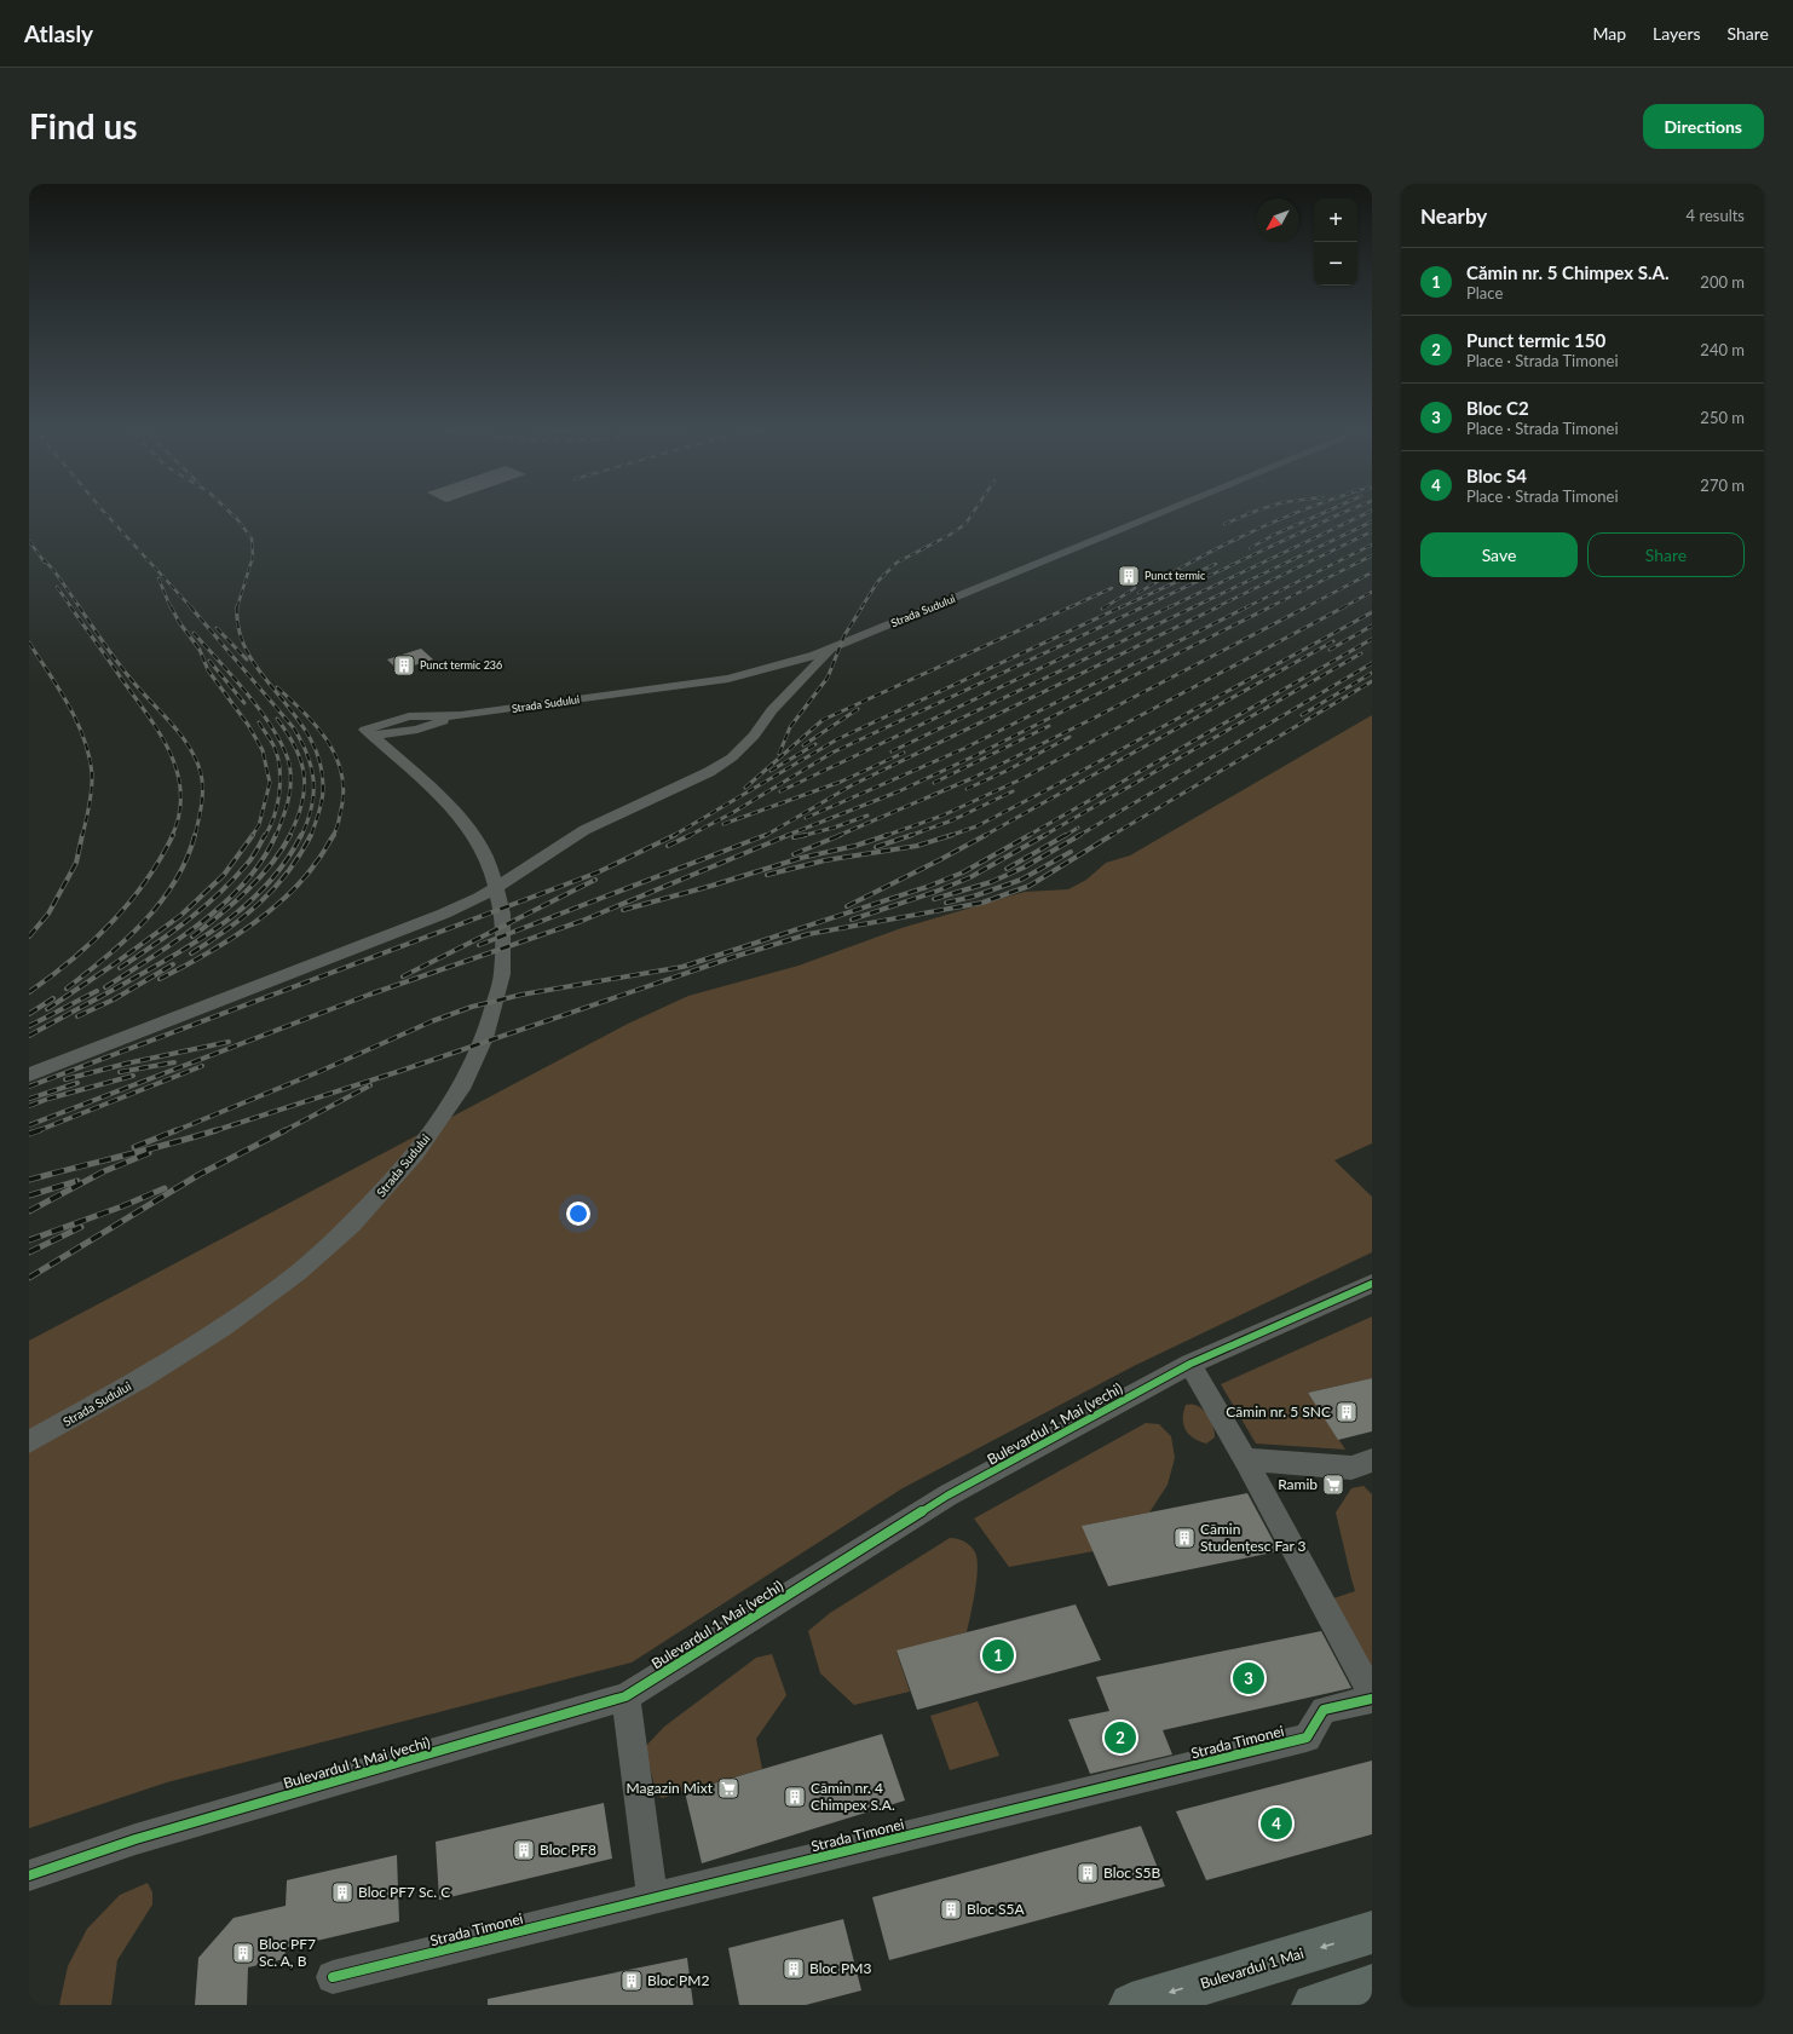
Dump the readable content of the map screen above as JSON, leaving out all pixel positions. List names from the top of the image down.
{
  "streets": {
    "main road": ["Bulevardul 1 Mai"],
    "street": ["Strada Sudului", "Bulevardul 1 Mai (vechi)", "Strada Timonei"]
  },
  "one_way": ["Bulevardul 1 Mai"],
  "places": {
    "building": [
      "Punct termic",
      "Punct termic 236",
      "Cămin nr. 5 SNC",
      "Cămin Studențesc Far 3",
      "Cămin nr. 4 Chimpex S.A.",
      "Bloc PF8",
      "Bloc S5B",
      "Bloc PF7 Sc. C",
      "Bloc S5A",
      "Bloc PF7 Sc. A, B",
      "Bloc PM3",
      "Bloc PM2"
    ],
    "supermarket": ["Ramib", "Magazin Mixt"]
  },
  "north": "bottom left",
  "page": {
    "header": "Atlasly",
    "nav": ["Map", "Layers", "Share"],
    "buttons": [
      "Directions",
      ["Save", "Share"]
    ],
    "title": "Find us",
    "heading": ["Nearby", "4 results"],
    "map_buttons": ["+", "−"],
    "list": [
      {
        "mark": "1",
        "name": "Cămin nr. 5 Chimpex S.A.",
        "note": "Place",
        "value": "200 m"
      },
      {
        "mark": "2",
        "name": "Punct termic 150",
        "note": "Place · Strada Timonei",
        "value": "240 m"
      },
      {
        "mark": "3",
        "name": "Bloc C2",
        "note": "Place · Strada Timonei",
        "value": "250 m"
      },
      {
        "mark": "4",
        "name": "Bloc S4",
        "note": "Place · Strada Timonei",
        "value": "270 m"
      }
    ],
    "pins": [
      "1",
      "3",
      "2",
      "4"
    ]
  }
}
